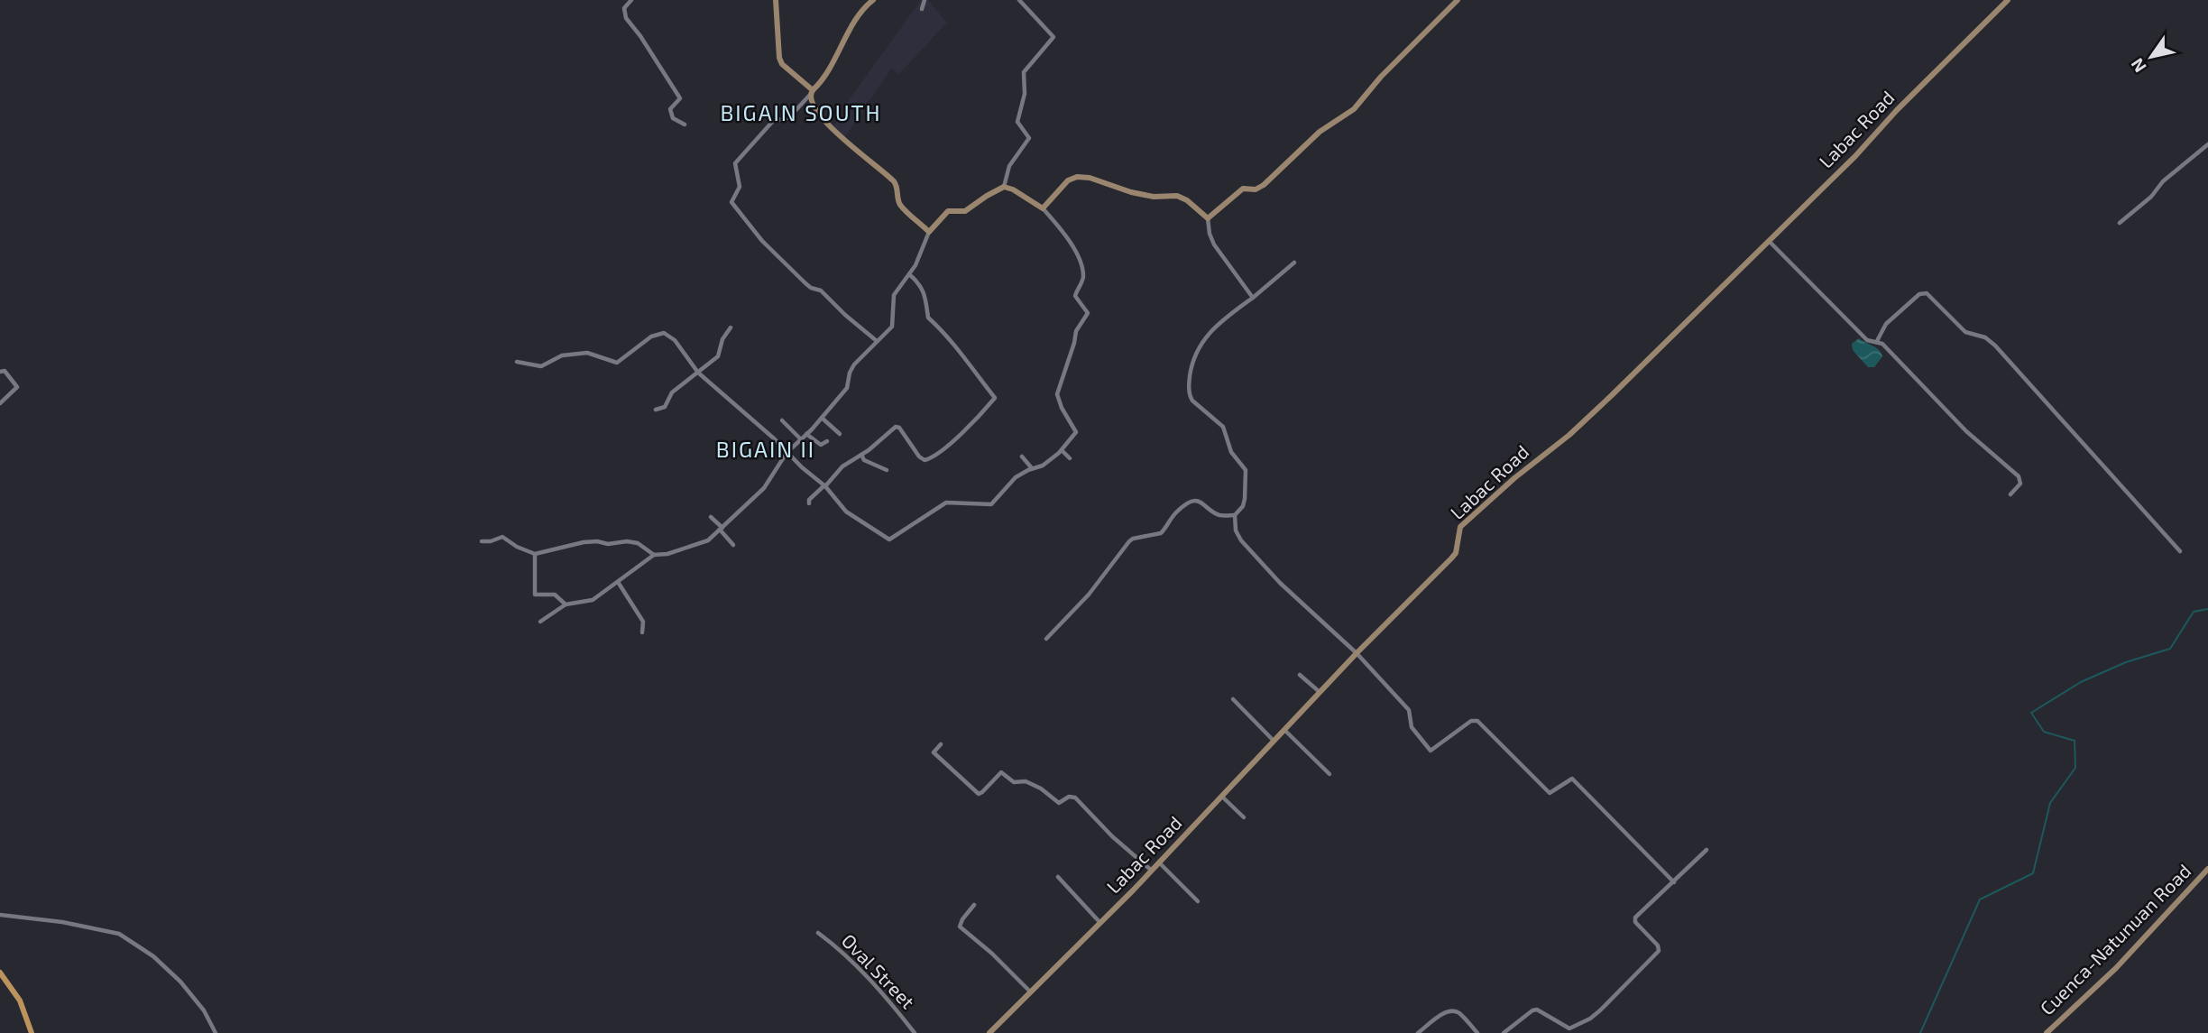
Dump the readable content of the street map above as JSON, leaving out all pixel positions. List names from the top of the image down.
{
  "streets": {
    "street": ["Labac Road", "Cuenca-Natunuan Road", "Oval Street"]
  },
  "districts": ["BIGAIN SOUTH", "BIGAIN II"],
  "north": "bottom left"
}
